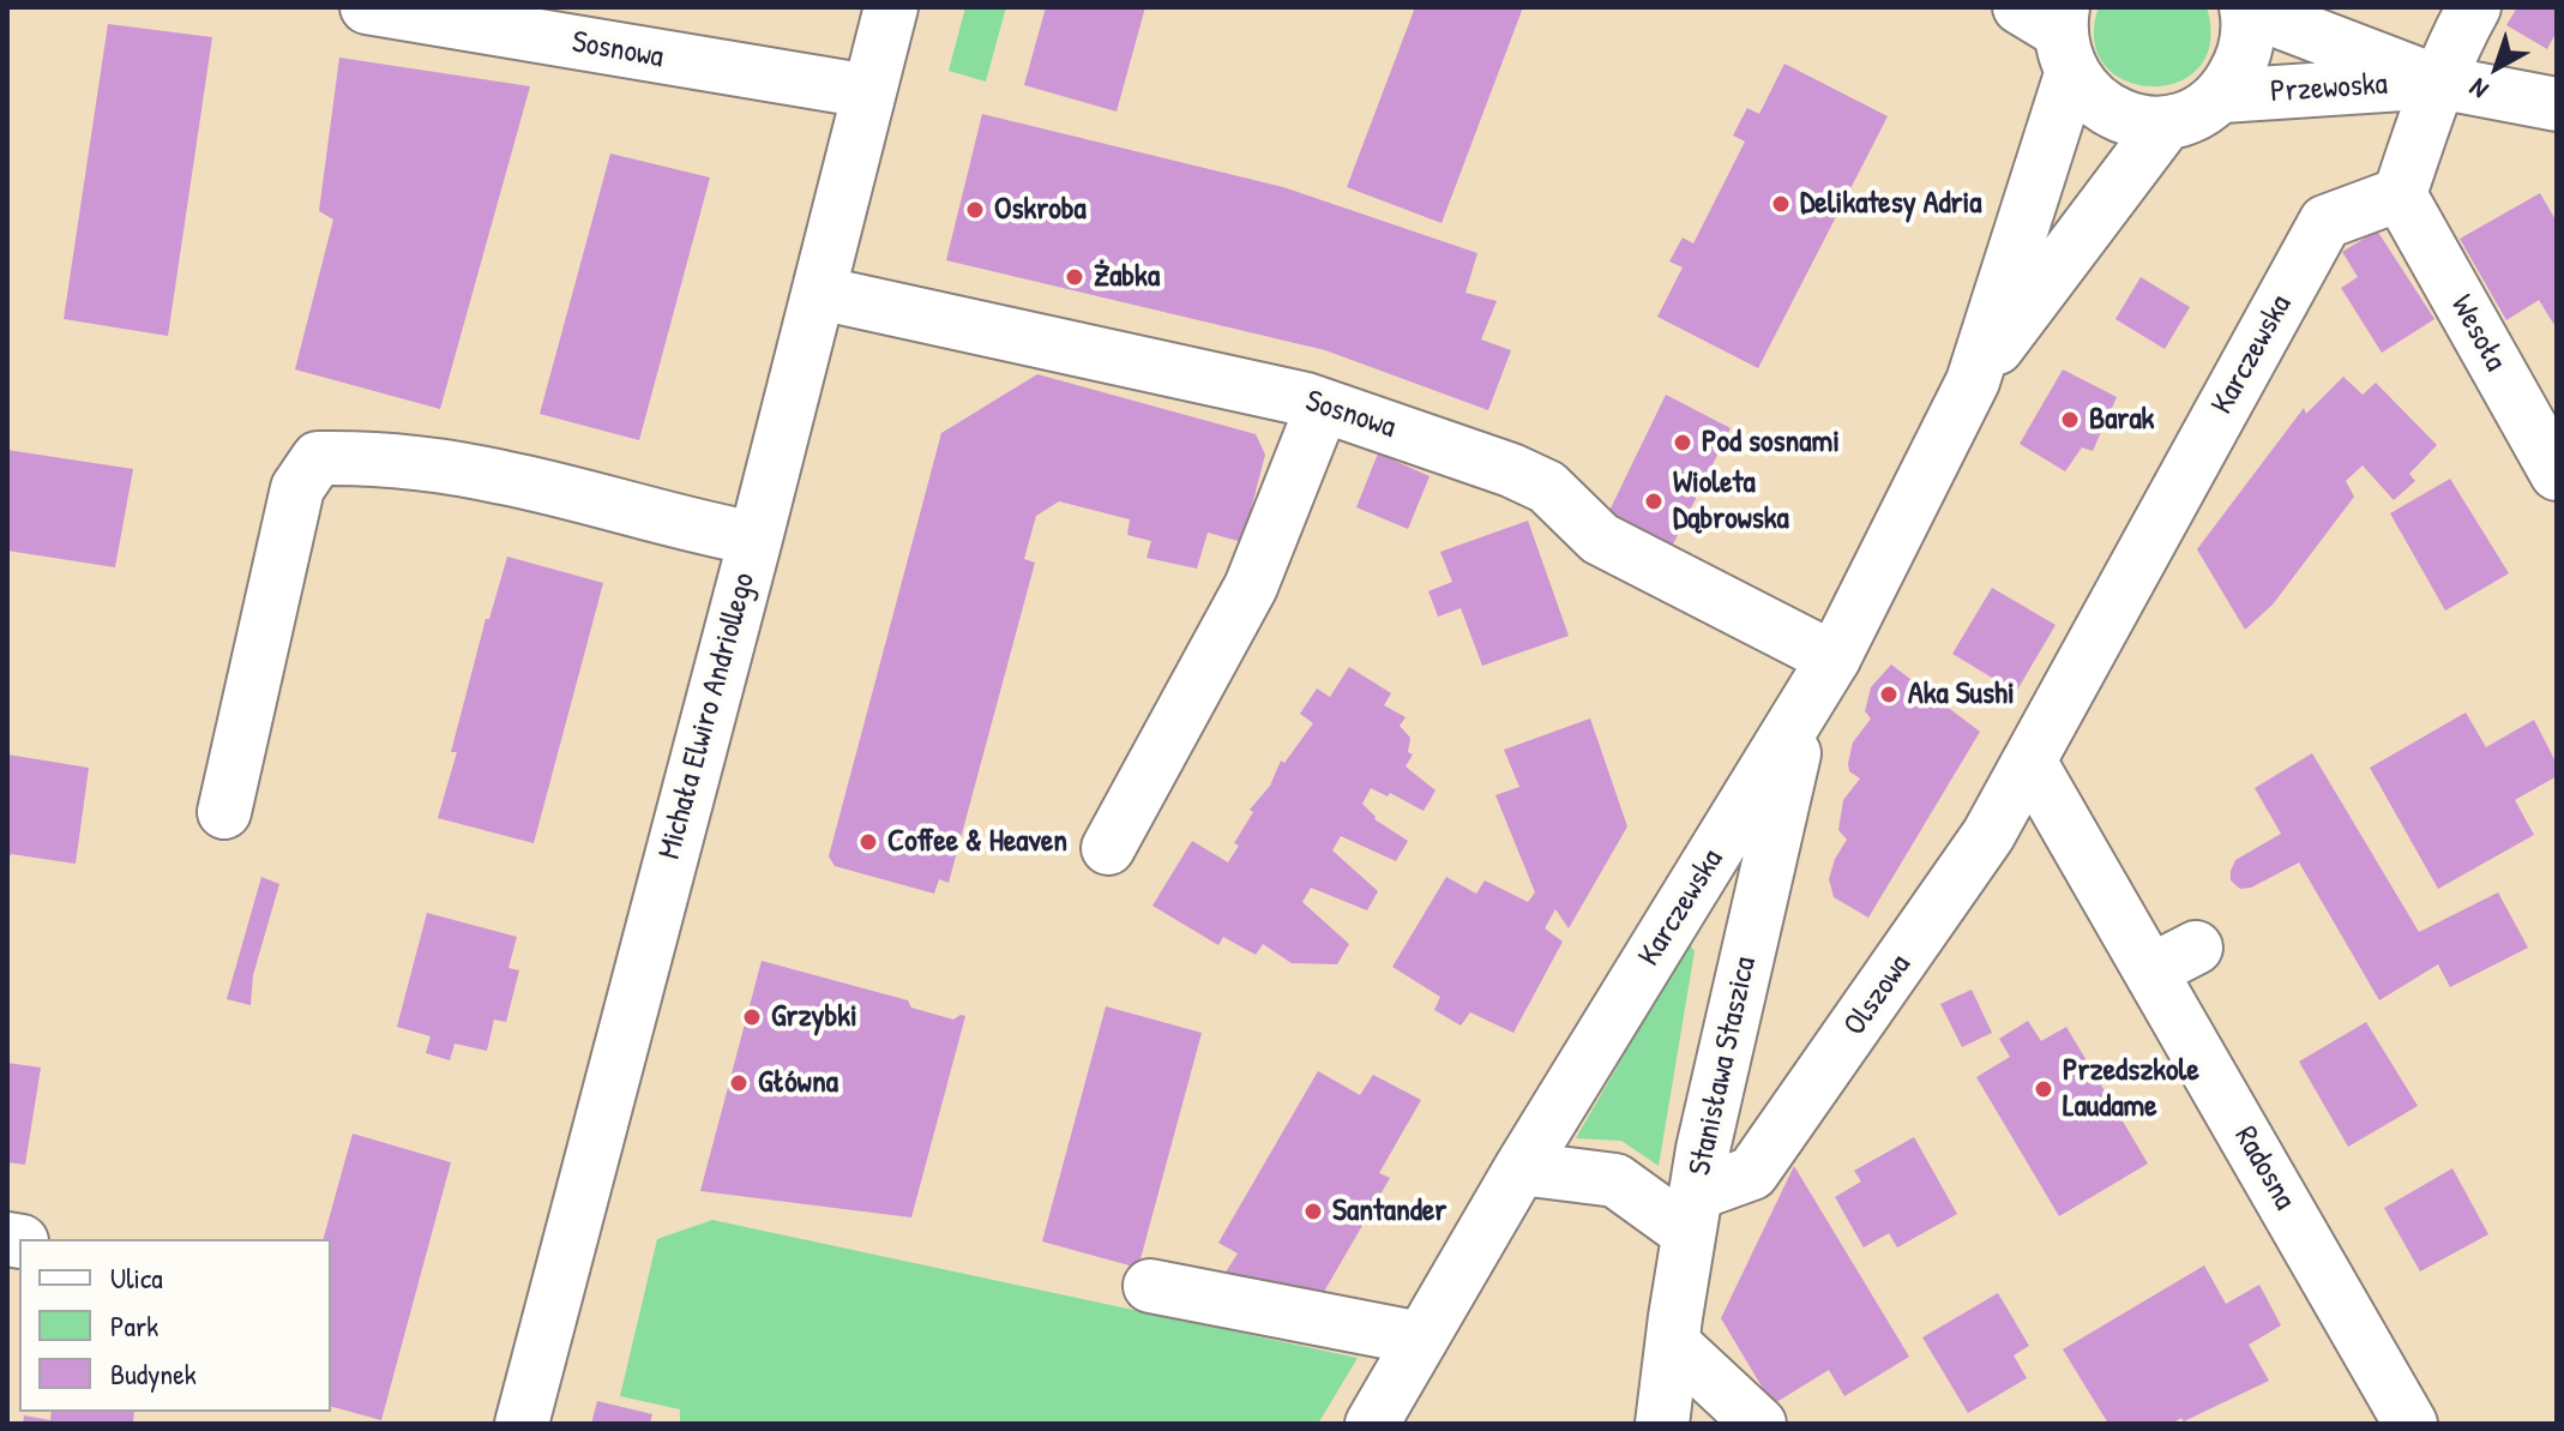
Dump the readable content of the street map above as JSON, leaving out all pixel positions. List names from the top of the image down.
{
  "streets": {
    "street": [
      "Sosnowa",
      "Przewoska",
      "Wesoła",
      "Karczewska",
      "Michała Elwiro Andriollego",
      "Olszowa",
      "Stanisława Staszica",
      "Radosna"
    ]
  },
  "crossings": [
    ["Sosnowa", "Karczewska"],
    ["Sosnowa", "Michała Elwiro Andriollego"],
    ["Wesoła", "Karczewska"],
    ["Karczewska", "Olszowa"],
    ["Karczewska", "Stanisława Staszica"],
    ["Karczewska", "Radosna"],
    ["Olszowa", "Stanisława Staszica"],
    ["Olszowa", "Radosna"]
  ],
  "places": [
    "Delikatesy Adria",
    "Oskroba",
    "Żabka",
    "Barak",
    "Pod sosnami",
    "Wioleta Dąbrowska",
    "Aka Sushi",
    "Coffee & Heaven",
    "Grzybki",
    "Główna",
    "Przedszkole Laudame",
    "Santander"
  ],
  "legend": ["Ulica", "Park", "Budynek"],
  "north": "bottom left"
}
